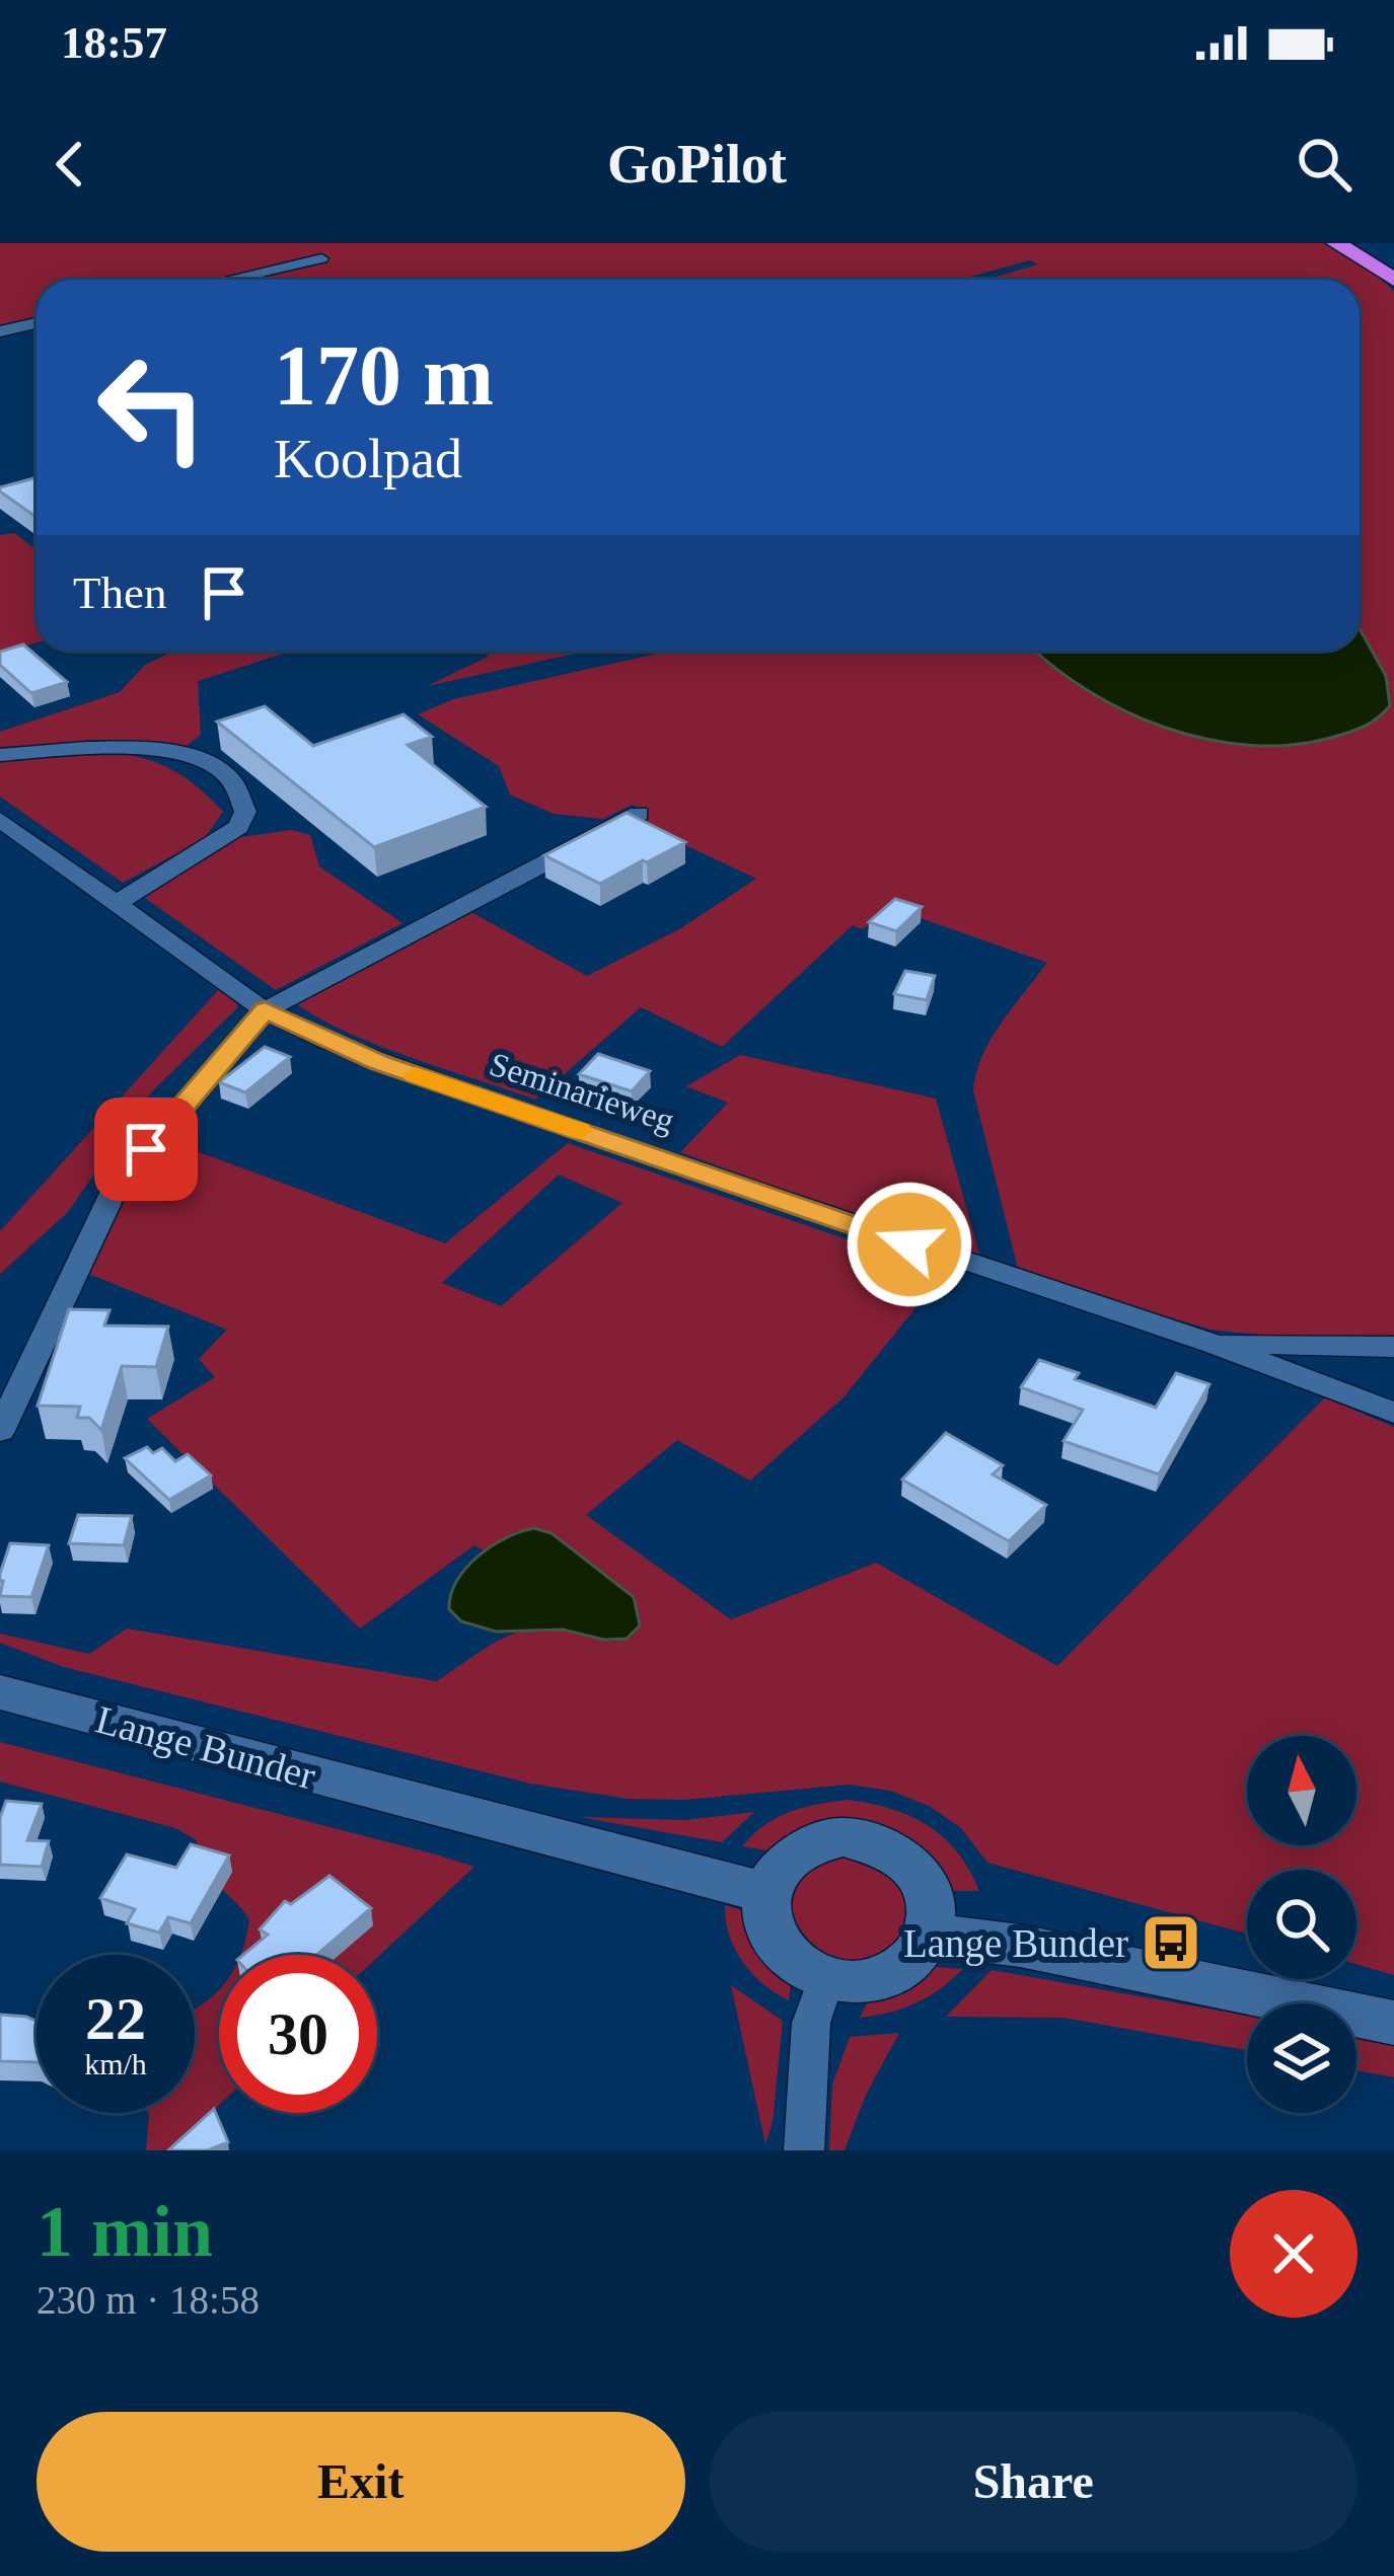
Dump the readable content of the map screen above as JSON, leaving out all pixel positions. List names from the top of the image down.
{
  "streets": {
    "street": ["Seminarieweg", "Lange Bunder"]
  },
  "places": {
    "bus stop": ["Lange Bunder"]
  },
  "north": "top",
  "page": {
    "status": "18:57",
    "header": "GoPilot",
    "turn": ["170 m", "Koolpad"],
    "then": "Then",
    "speed": "22 km/h",
    "limit": "30",
    "heading": ["1 min", "230 m · 18:58"],
    "buttons": ["Exit", "Share"]
  }
}
